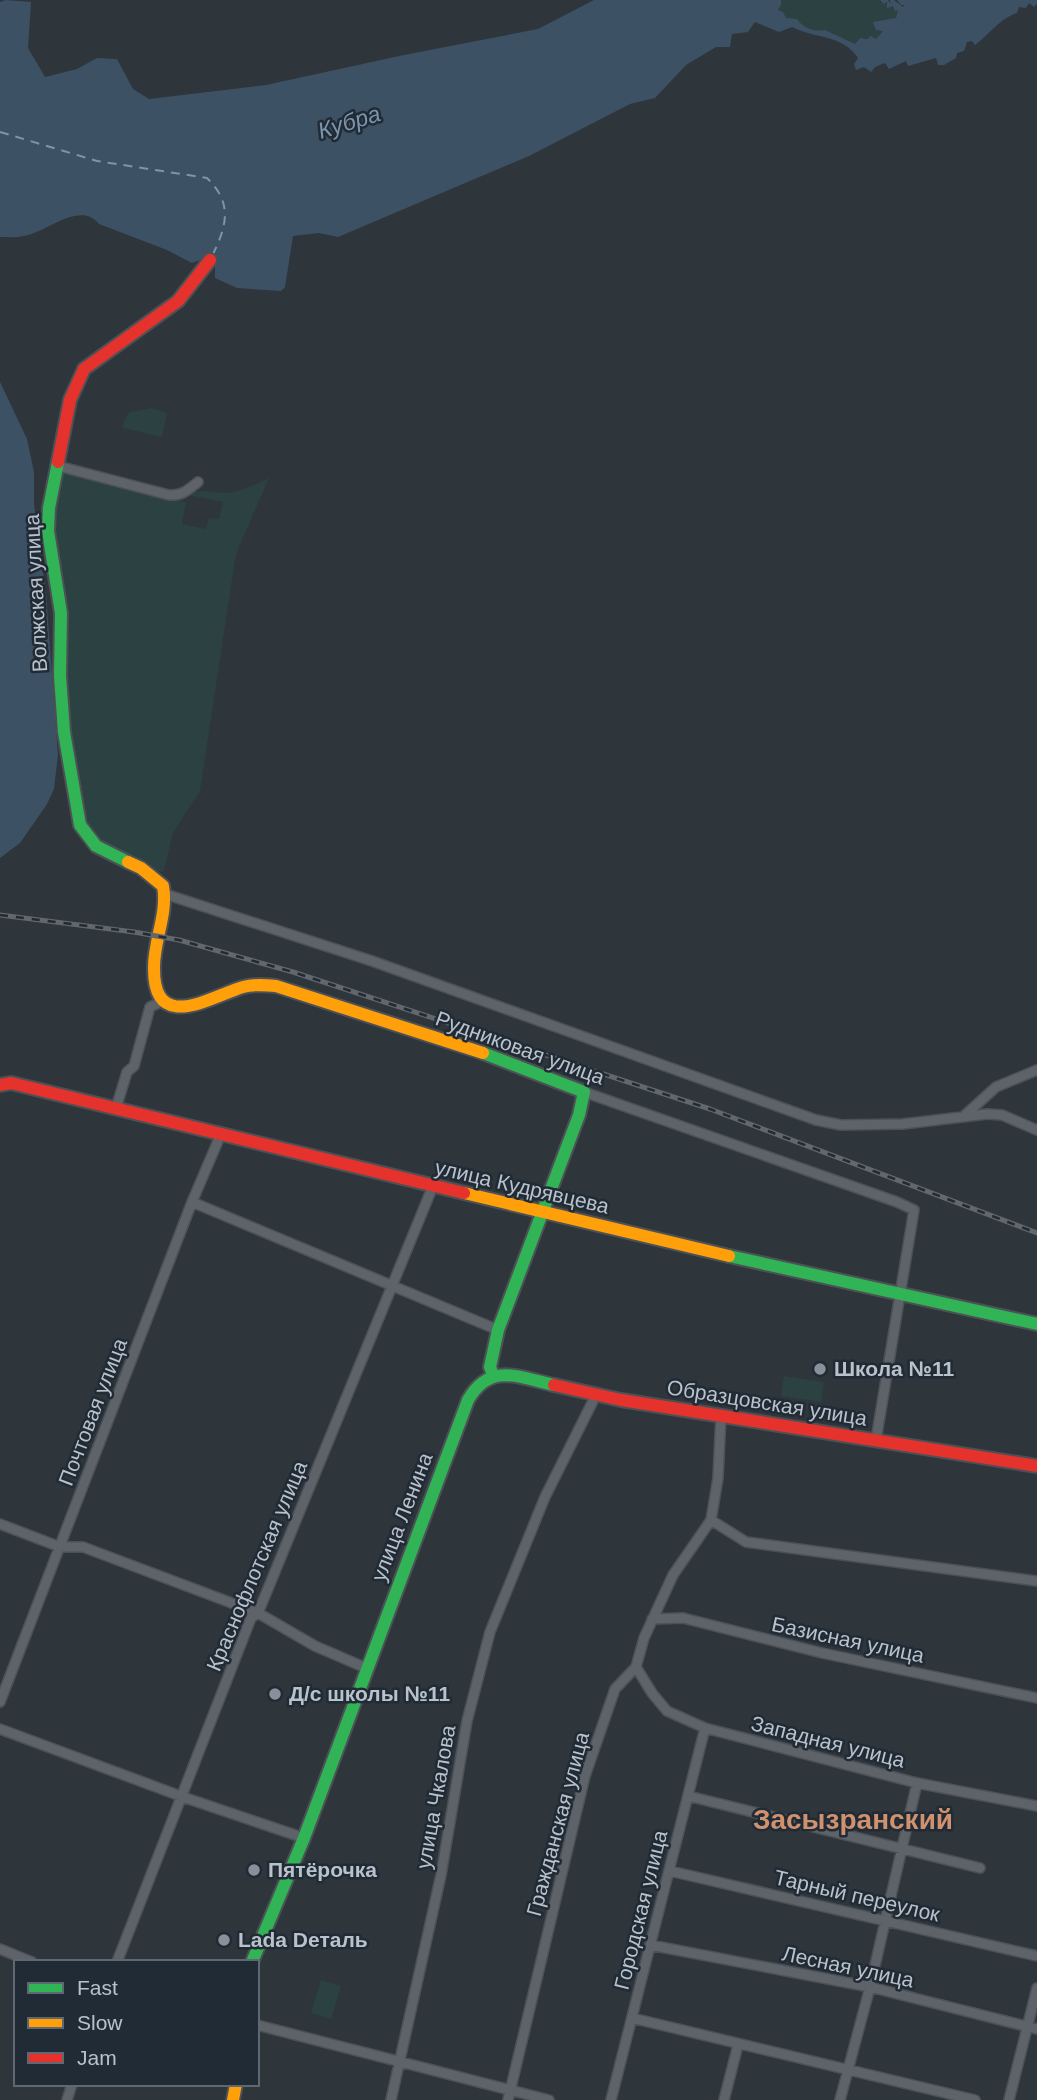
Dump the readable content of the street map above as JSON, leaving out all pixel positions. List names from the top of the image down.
{
  "streets": {
    "street": [
      "Волжская улица",
      "Рудниковая улица",
      "улица Кудрявцева",
      "Образцовская улица",
      "Почтовая улица",
      "улица Ленина",
      "Краснофлотская улица",
      "Базисная улица",
      "Западная улица",
      "улица Чкалова",
      "Гражданская улица",
      "Тарный переулок",
      "Городская улица",
      "Лесная улица"
    ]
  },
  "crossings": [
    ["Рудниковая улица", "улица Кудрявцева"],
    ["улица Кудрявцева", "Почтовая улица"],
    ["улица Кудрявцева", "Краснофлотская улица"],
    ["Образцовская улица", "улица Ленина"],
    ["Образцовская улица", "улица Чкалова"],
    ["Образцовская улица", "Гражданская улица"],
    ["Базисная улица", "Гражданская улица"],
    ["Западная улица", "Гражданская улица"],
    ["Западная улица", "Городская улица"],
    ["Тарный переулок", "Городская улица"],
    ["Городская улица", "Лесная улица"]
  ],
  "districts": ["Засызранский"],
  "water": ["Кубра"],
  "places": [
    "Школа №11",
    "Д/с школы №11",
    "Пятёрочка",
    "Lada Dеталь"
  ],
  "legend": ["Fast", "Slow", "Jam"]
}
